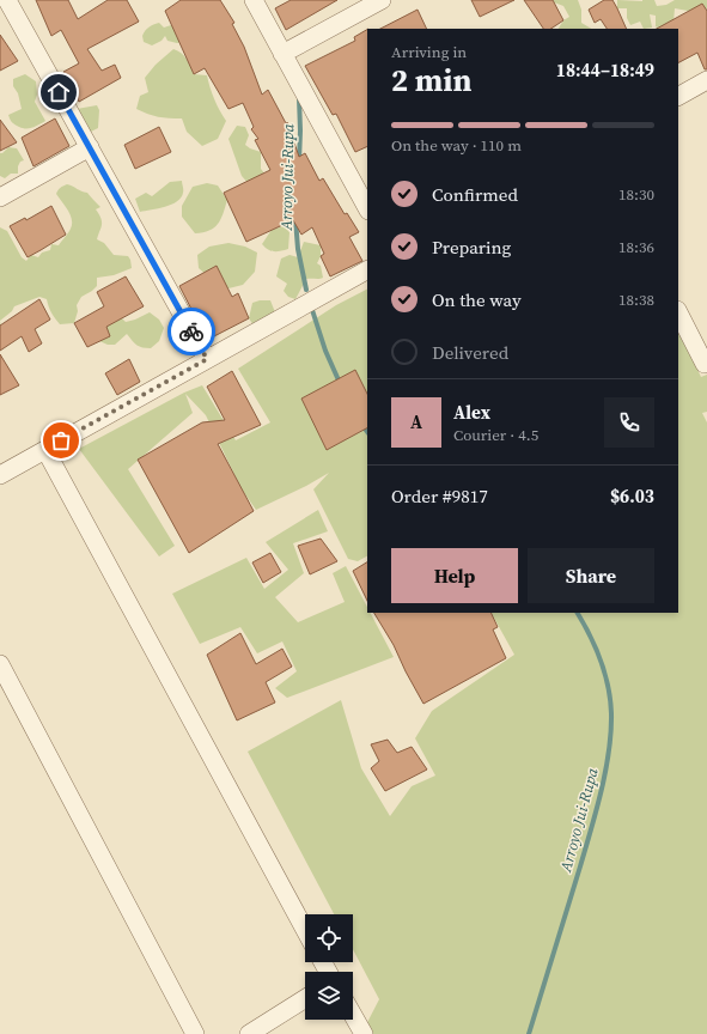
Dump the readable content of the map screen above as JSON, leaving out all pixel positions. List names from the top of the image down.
{
  "water": ["Arroyo Jui-Rupa"],
  "page": {
    "heading": ["2 min", "Arriving in", "18:44–18:49"],
    "panel": [
      "Alex",
      "Courier · 4.5",
      "Order #9817",
      "$6.03"
    ],
    "bar": "On the way · 110 m",
    "list": [
      ["Confirmed", "18:30"],
      ["Preparing", "18:36"],
      ["On the way", "18:38"],
      "Delivered"
    ],
    "round": "A",
    "buttons": ["Help", "Share"]
  }
}
